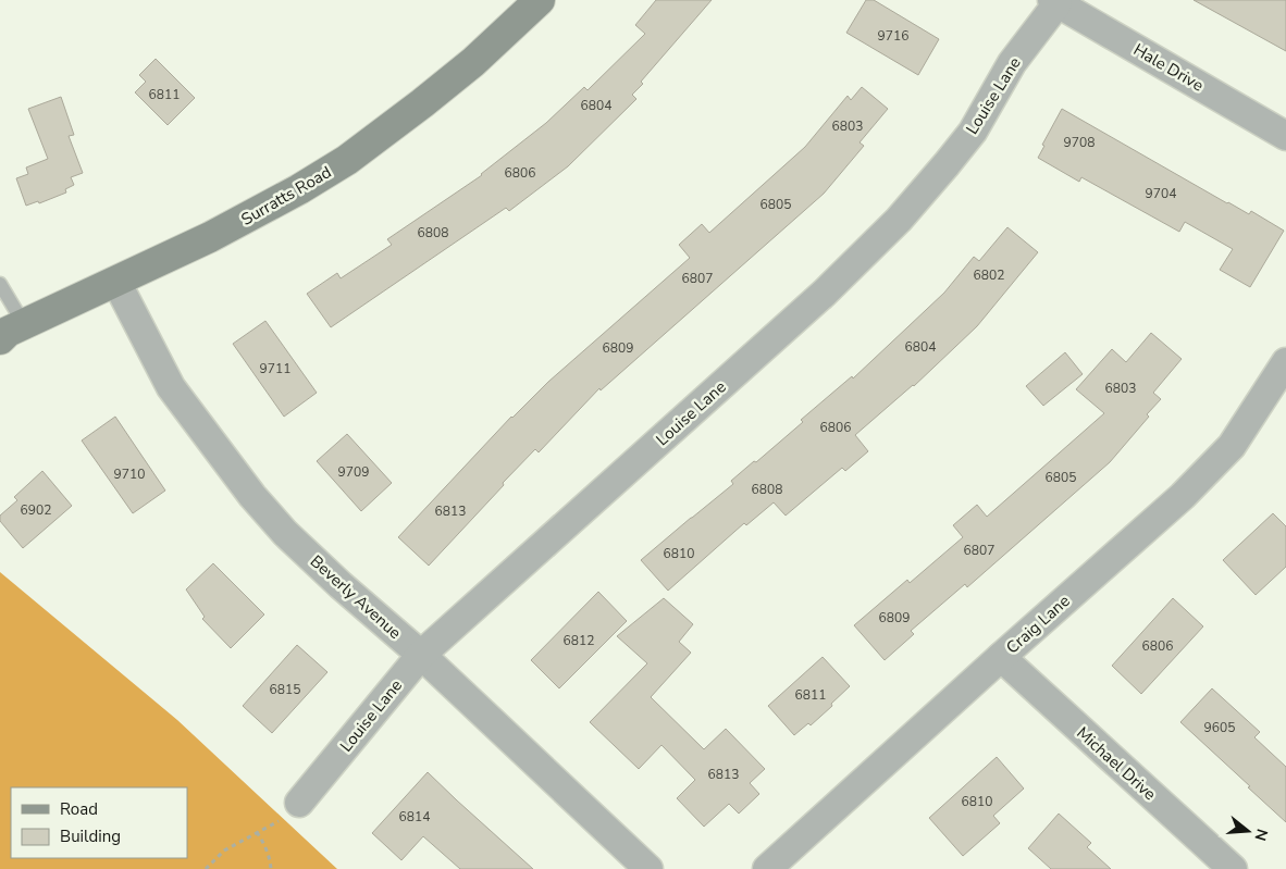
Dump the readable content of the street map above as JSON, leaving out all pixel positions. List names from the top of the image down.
{
  "streets": {
    "main road": ["Surratts Road"],
    "street": [
      "Hale Drive",
      "Louise Lane",
      "Beverly Avenue",
      "Craig Lane",
      "Michael Drive"
    ]
  },
  "crossings": [
    ["Hale Drive", "Louise Lane"],
    ["Louise Lane", "Beverly Avenue"],
    ["Surratts Road", "Beverly Avenue"],
    ["Craig Lane", "Michael Drive"]
  ],
  "house_numbers": [
    "9716",
    "6811",
    "6804",
    "6803",
    "9708",
    "6806",
    "9704",
    "6805",
    "6808",
    "6802",
    "6807",
    "6804",
    "6809",
    "9711",
    "6803",
    "6806",
    "9709",
    "9710",
    "6805",
    "6808",
    "6902",
    "6813",
    "6807",
    "6810",
    "6809",
    "6812",
    "6806",
    "6815",
    "6811",
    "9605",
    "6813",
    "6810",
    "6814"
  ],
  "legend": ["Road", "Building"],
  "north": "right"
}
